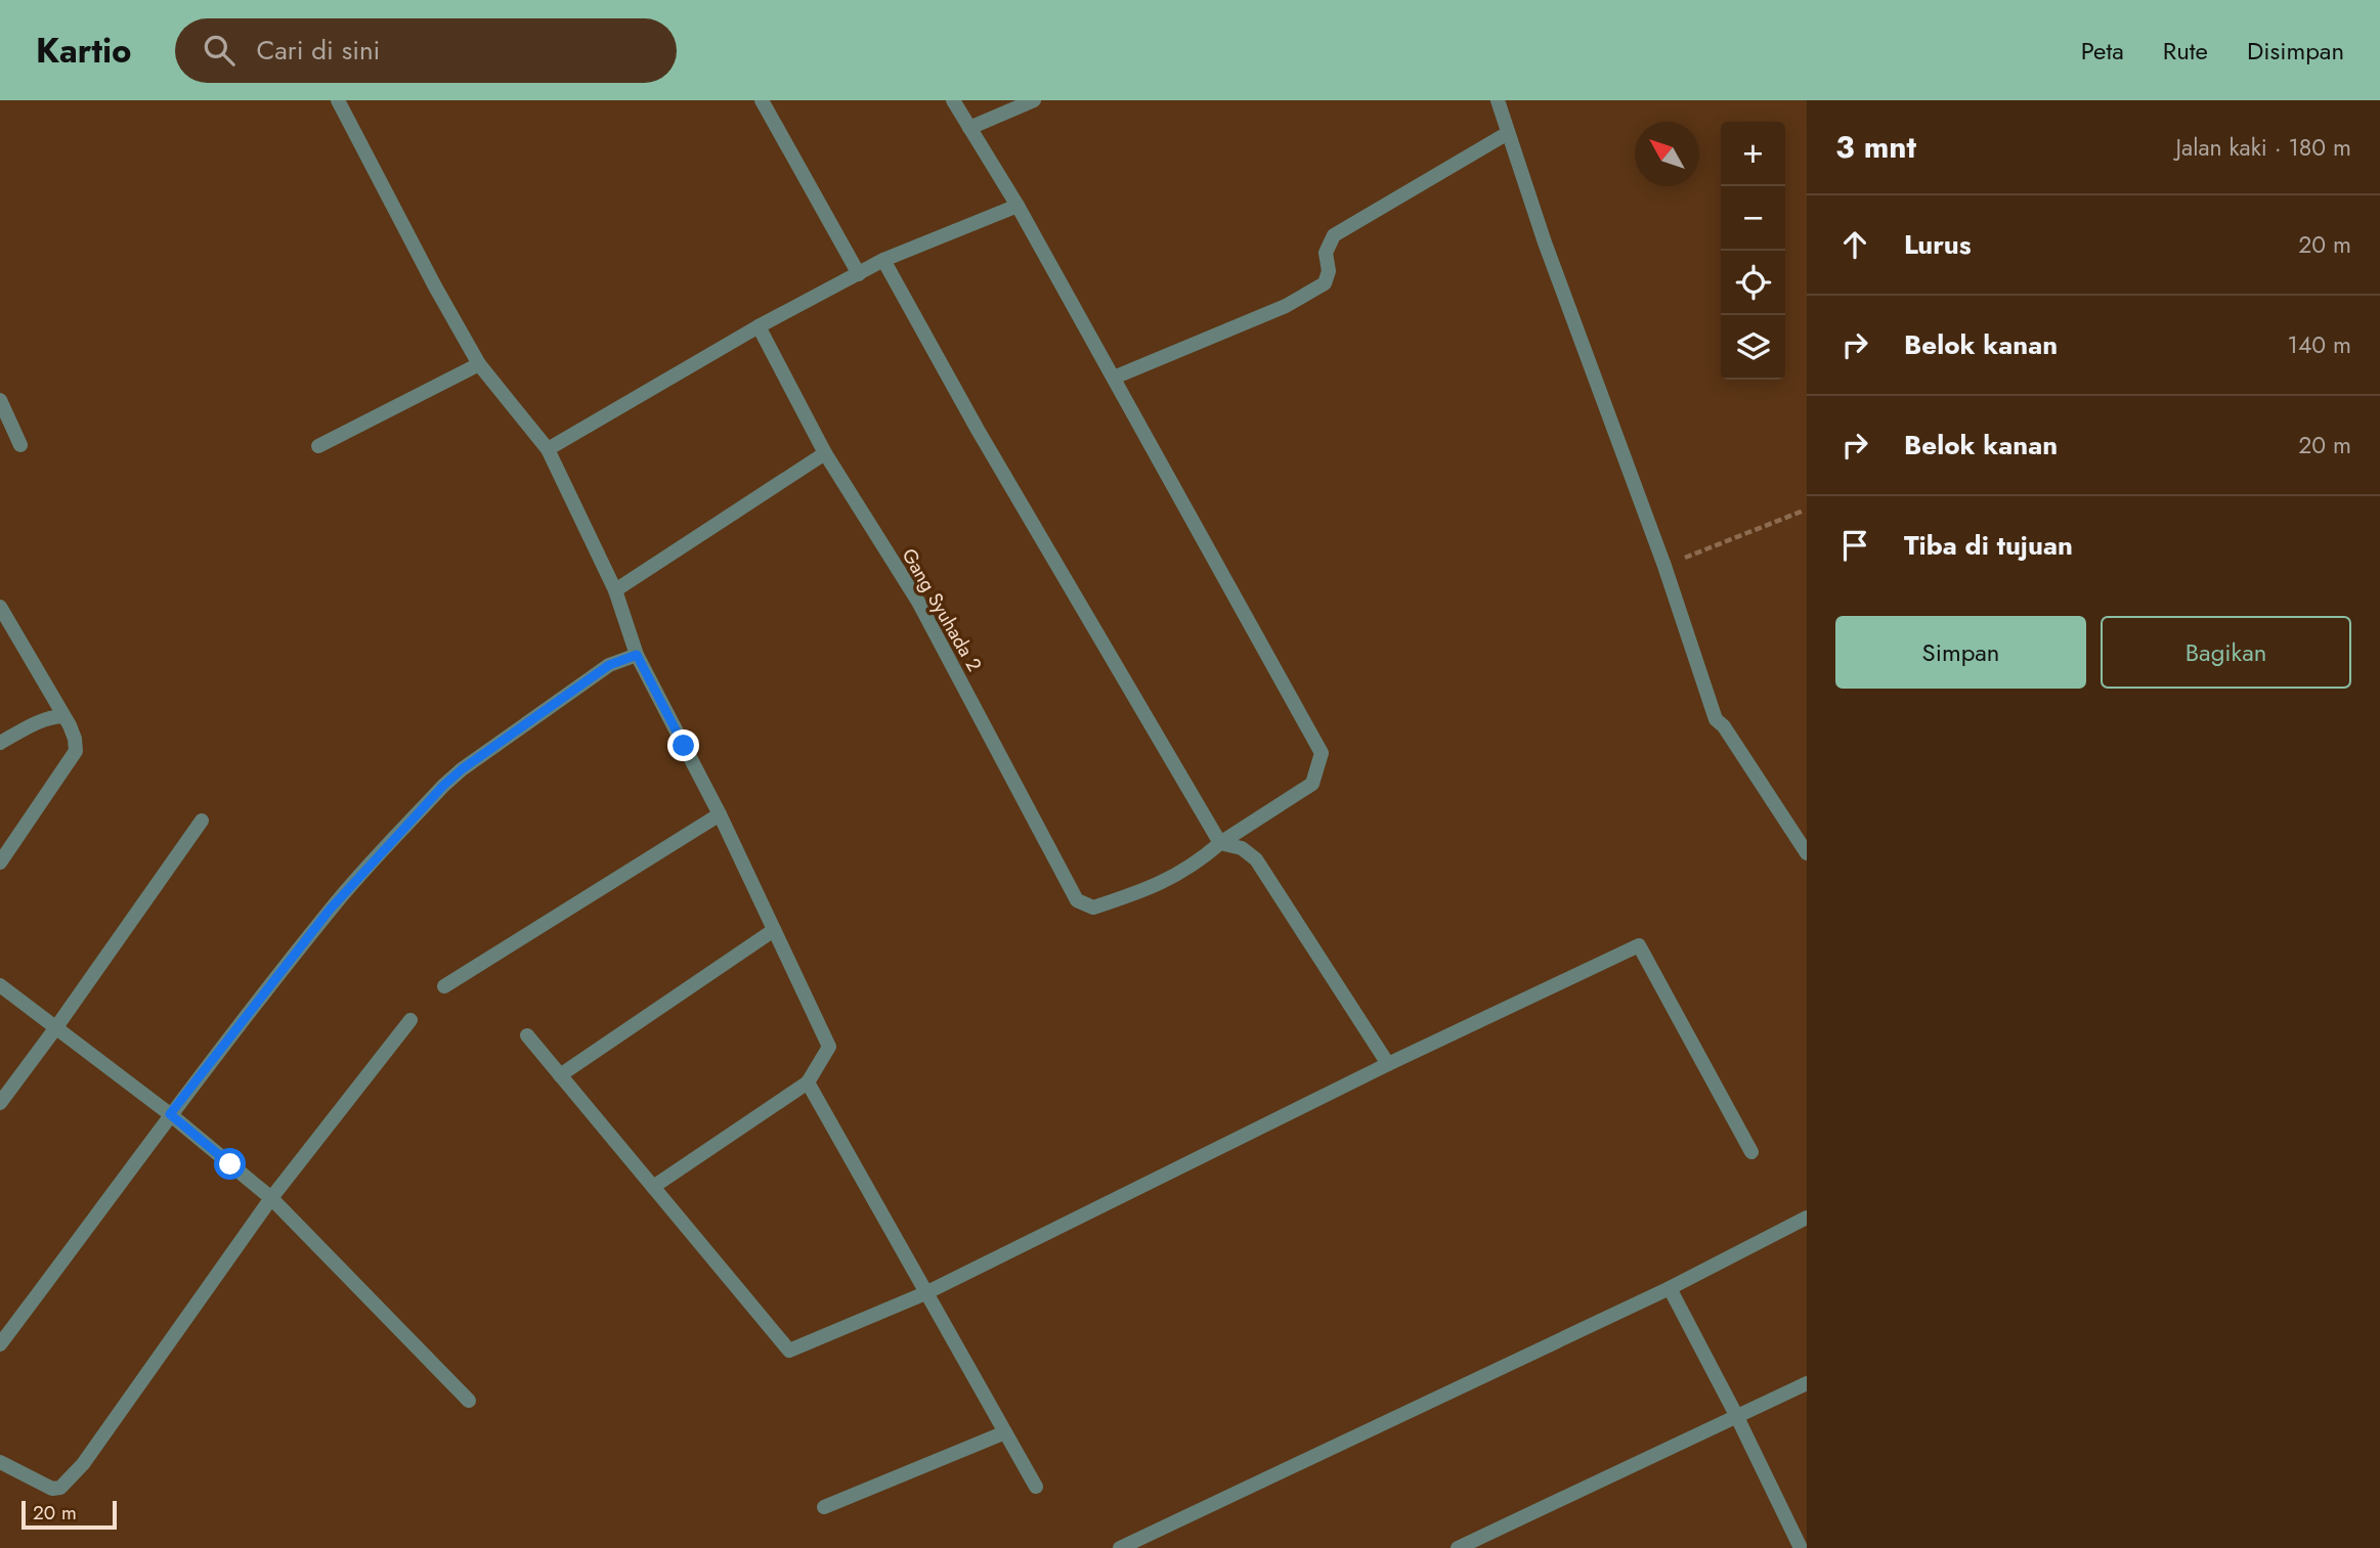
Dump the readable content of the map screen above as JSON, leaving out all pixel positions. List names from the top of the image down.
{
  "streets": {
    "street": ["Gang Syuhada 2"]
  },
  "scale_bar": "20 m",
  "north": "top left",
  "page": {
    "header": "Kartio",
    "search": "Cari di sini",
    "nav": ["Peta", "Rute", "Disimpan"],
    "heading": ["3 mnt", "Jalan kaki · 180 m"],
    "map_buttons": ["+", "−"],
    "list": [
      ["Lurus", "20 m"],
      ["Belok kanan", "140 m"],
      ["Belok kanan", "20 m"],
      "Tiba di tujuan"
    ],
    "buttons": ["Simpan", "Bagikan"],
    "scale": "20 m"
  }
}
